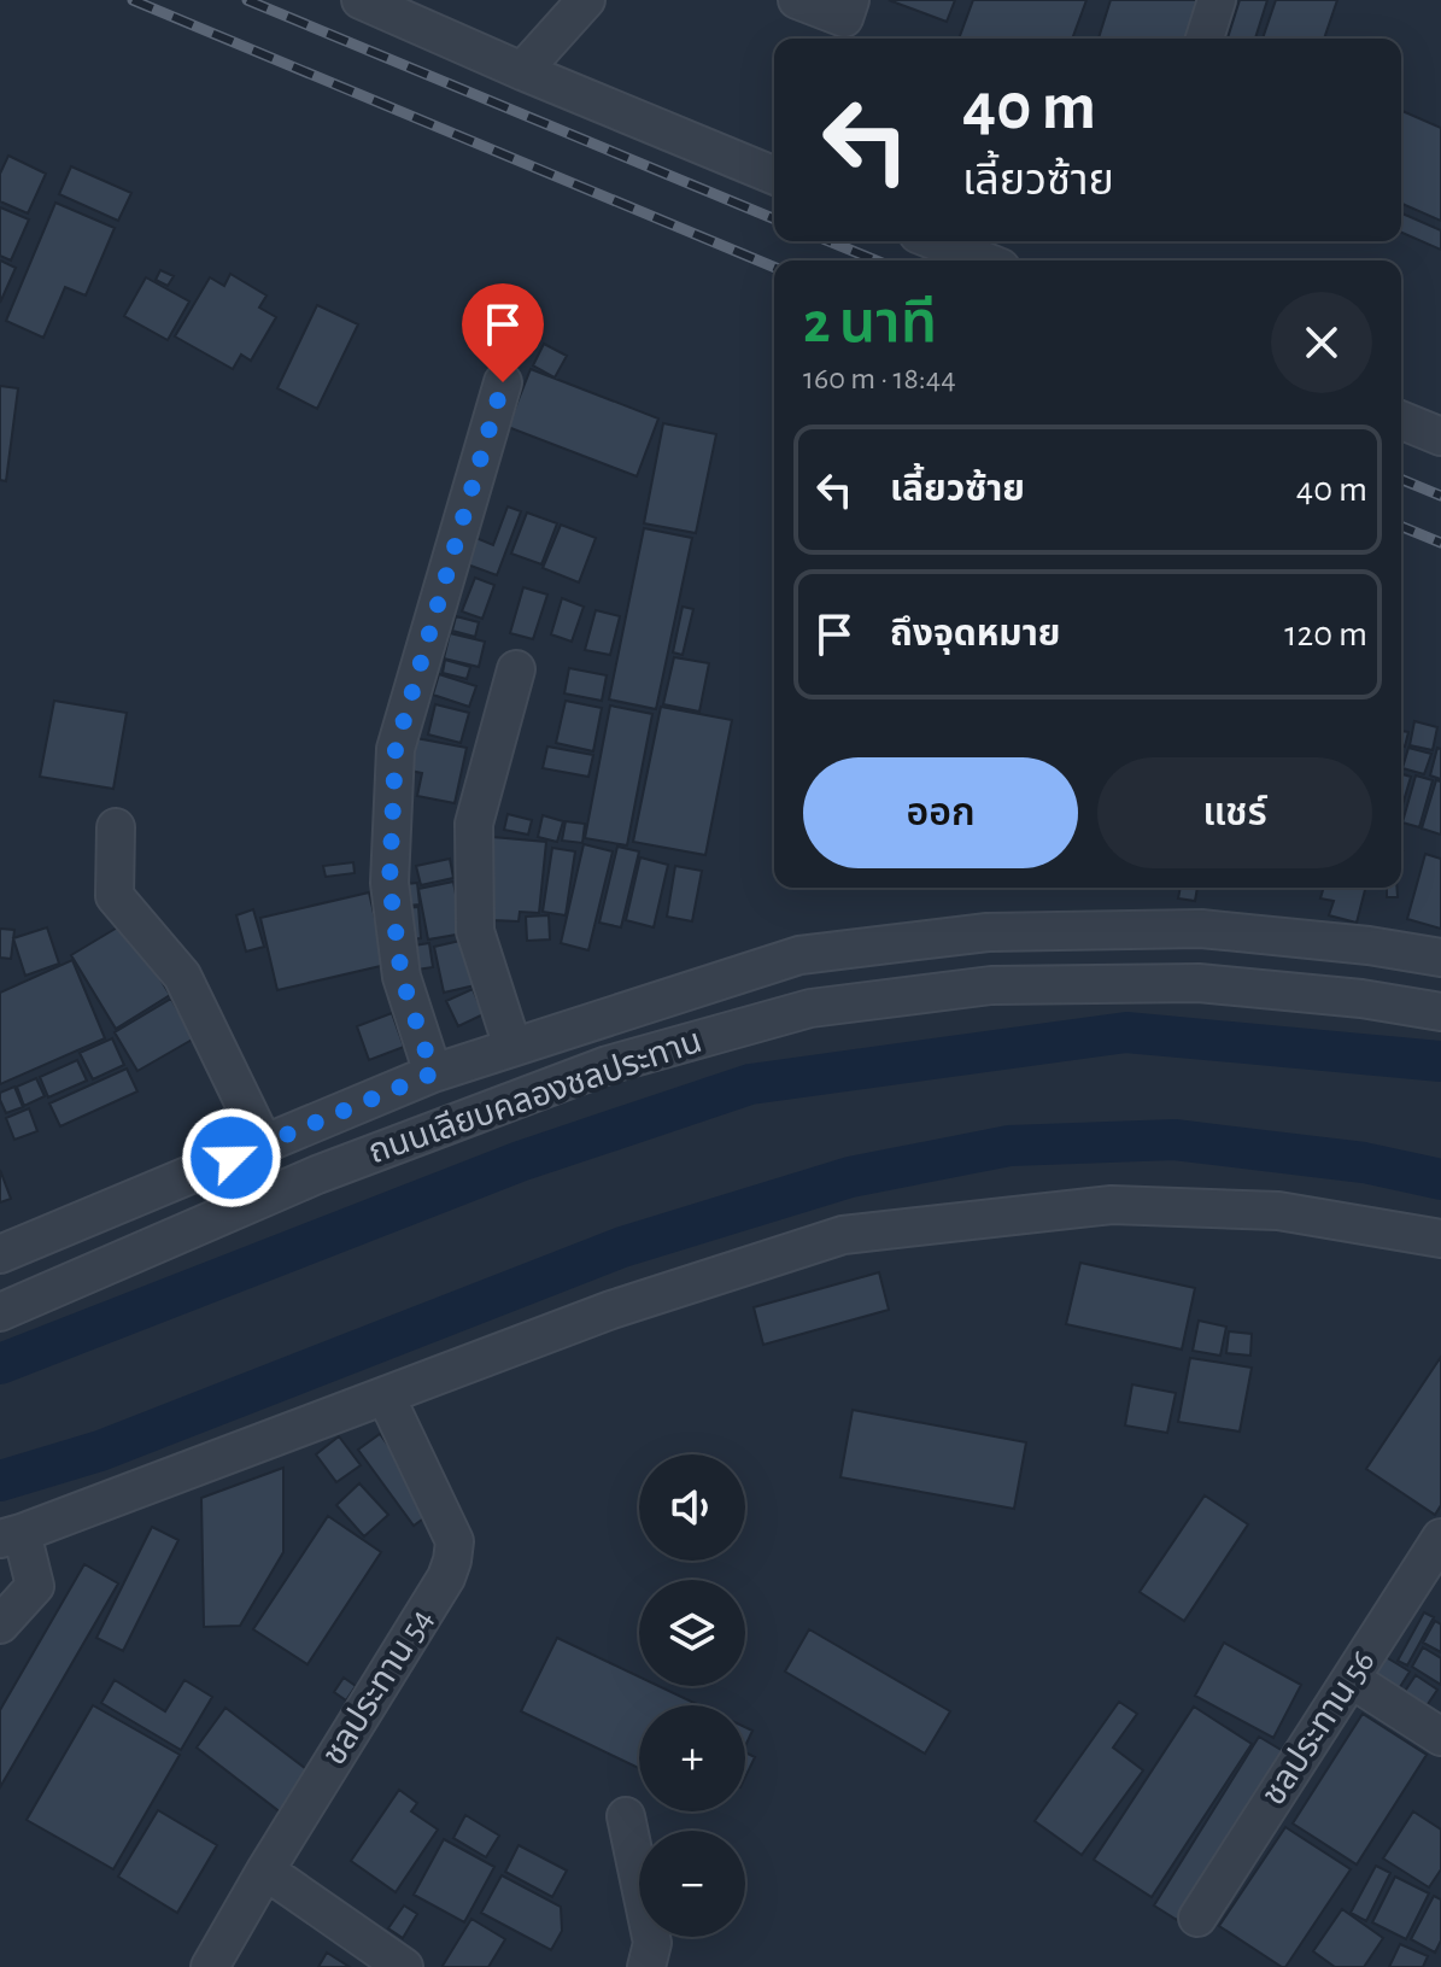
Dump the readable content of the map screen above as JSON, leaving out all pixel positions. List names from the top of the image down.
{
  "streets": {
    "street": ["ถนนเลียบคลองชลประทาน", "ชลประทาน 54", "ชลประทาน 56"]
  },
  "page": {
    "turn": ["40 m", "เลี้ยวซ้าย"],
    "heading": ["2 นาที", "160 m · 18:44"],
    "list": [
      {
        "name": "เลี้ยวซ้าย",
        "value": "40 m"
      },
      {
        "name": "ถึงจุดหมาย",
        "value": "120 m"
      }
    ],
    "buttons": ["ออก", "แชร์"],
    "map_buttons": ["+", "−"]
  }
}
